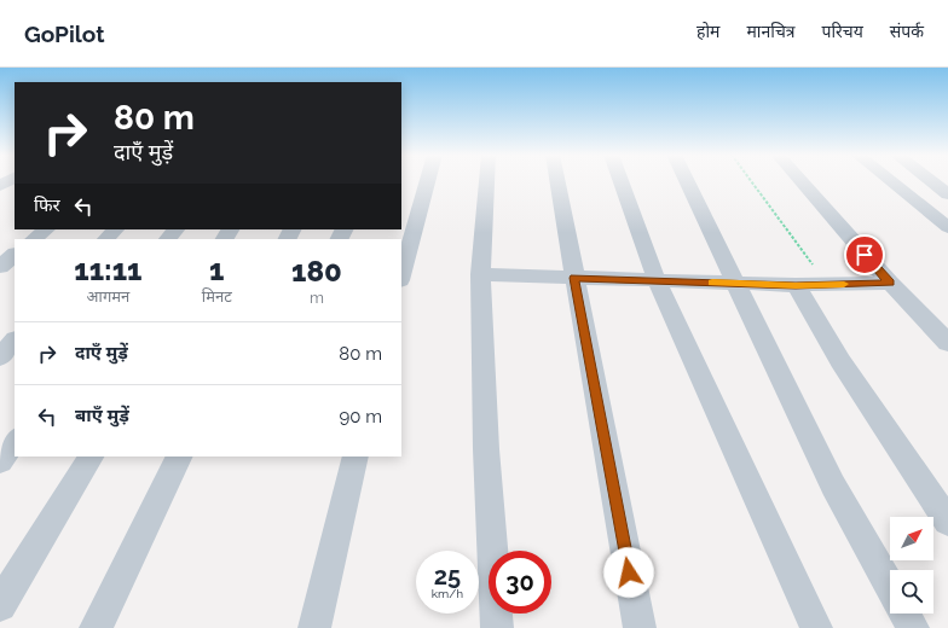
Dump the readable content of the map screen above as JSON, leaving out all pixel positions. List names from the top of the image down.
{
  "north": "top right",
  "page": {
    "header": "GoPilot",
    "nav": [
      "होम",
      "मानचित्र",
      "परिचय",
      "संपर्क"
    ],
    "turn": ["80 m", "दाएँ मुड़ें"],
    "then": "फिर",
    "eta": [
      "11:11",
      "आगमन",
      "1",
      "मिनट",
      "180",
      "m"
    ],
    "list": [
      {
        "name": "दाएँ मुड़ें",
        "value": "80 m"
      },
      {
        "name": "बाएँ मुड़ें",
        "value": "90 m"
      }
    ],
    "speed": "25 km/h",
    "limit": "30"
  }
}
